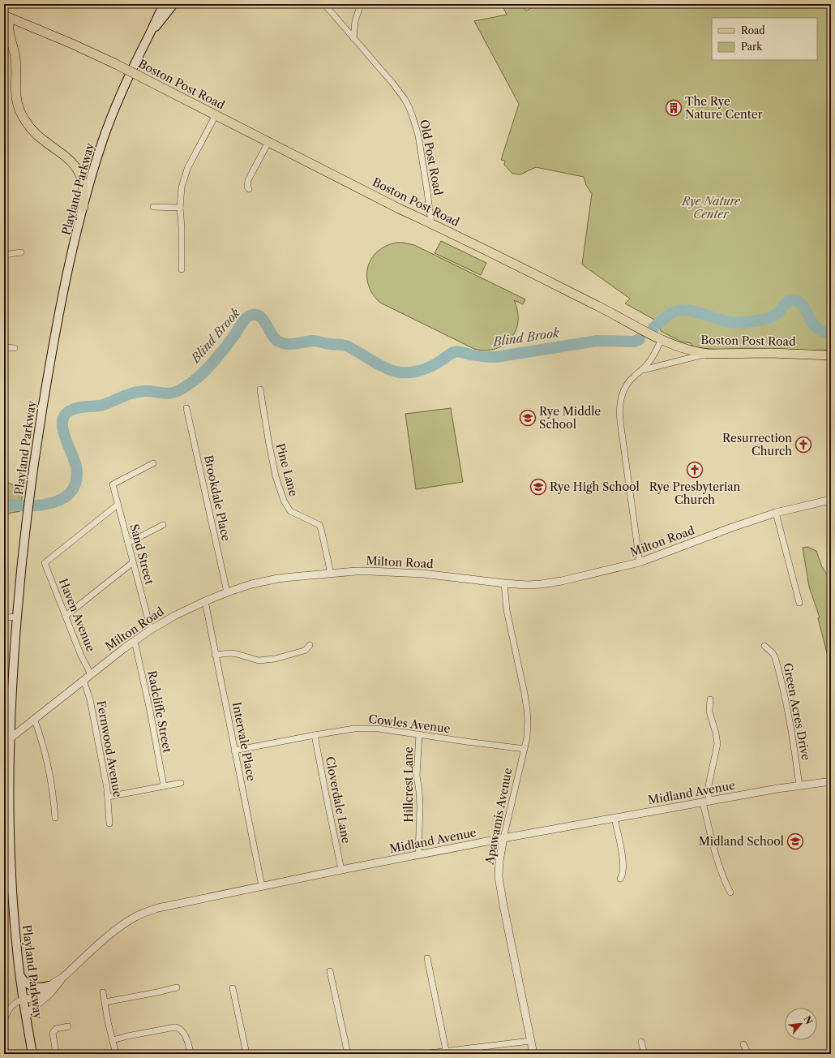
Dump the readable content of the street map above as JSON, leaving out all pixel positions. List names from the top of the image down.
{
  "streets": {
    "main road": ["Boston Post Road", "Playland Parkway"],
    "street": [
      "Old Post Road",
      "Pine Lane",
      "Brookdale Place",
      "Milton Road",
      "Sand Street",
      "Haven Avenue",
      "Radcliffe Street",
      "Green Acres Drive",
      "Cowles Avenue",
      "Intervale Place",
      "Fernwood Avenue",
      "Hillcrest Lane",
      "Midland Avenue",
      "Cloverdale Lane",
      "Apawamis Avenue"
    ]
  },
  "crossings": [
    ["Boston Post Road", "Old Post Road"],
    ["Playland Parkway", "Milton Road"],
    ["Playland Parkway", "Midland Avenue"],
    ["Pine Lane", "Milton Road"],
    ["Brookdale Place", "Milton Road"],
    ["Milton Road", "Sand Street"],
    ["Milton Road", "Haven Avenue"],
    ["Milton Road", "Radcliffe Street"],
    ["Milton Road", "Intervale Place"],
    ["Milton Road", "Fernwood Avenue"],
    ["Milton Road", "Apawamis Avenue"],
    ["Sand Street", "Haven Avenue"],
    ["Green Acres Drive", "Midland Avenue"],
    ["Cowles Avenue", "Intervale Place"],
    ["Cowles Avenue", "Hillcrest Lane"],
    ["Cowles Avenue", "Cloverdale Lane"],
    ["Cowles Avenue", "Apawamis Avenue"],
    ["Intervale Place", "Midland Avenue"],
    ["Hillcrest Lane", "Midland Avenue"],
    ["Midland Avenue", "Cloverdale Lane"],
    ["Midland Avenue", "Apawamis Avenue"]
  ],
  "water": ["Blind Brook"],
  "parks": ["Rye Nature Center"],
  "places": {
    "building": ["The Rye Nature Center"],
    "school or university": ["Rye Middle School", "Rye High School", "Midland School"],
    "church": ["Resurrection Church", "Rye Presbyterian Church"]
  },
  "legend": ["Road", "Park"],
  "north": "top right"
}
